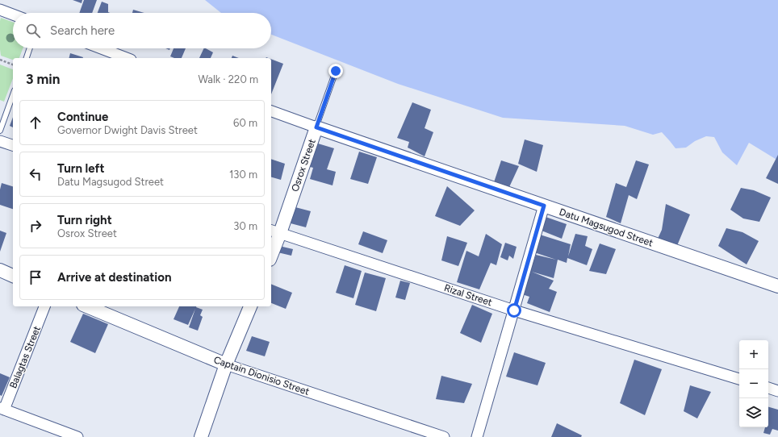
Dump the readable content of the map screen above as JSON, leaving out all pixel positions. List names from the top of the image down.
{
  "streets": {
    "street": [
      "Osrox Street",
      "Datu Magsugod Street",
      "Rizal Street",
      "Balagtas Street",
      "Captain Dionisio Street"
    ]
  },
  "crossings": [
    ["Osrox Street", "Datu Magsugod Street"],
    ["Osrox Street", "Rizal Street"]
  ],
  "page": {
    "search": "Search here",
    "heading": ["3 min", "Walk · 220 m"],
    "list": [
      ["Continue", "Governor Dwight Davis Street", "60 m"],
      ["Turn left", "Datu Magsugod Street", "130 m"],
      ["Turn right", "Osrox Street", "30 m"],
      "Arrive at destination"
    ],
    "map_buttons": ["+", "−"]
  }
}
